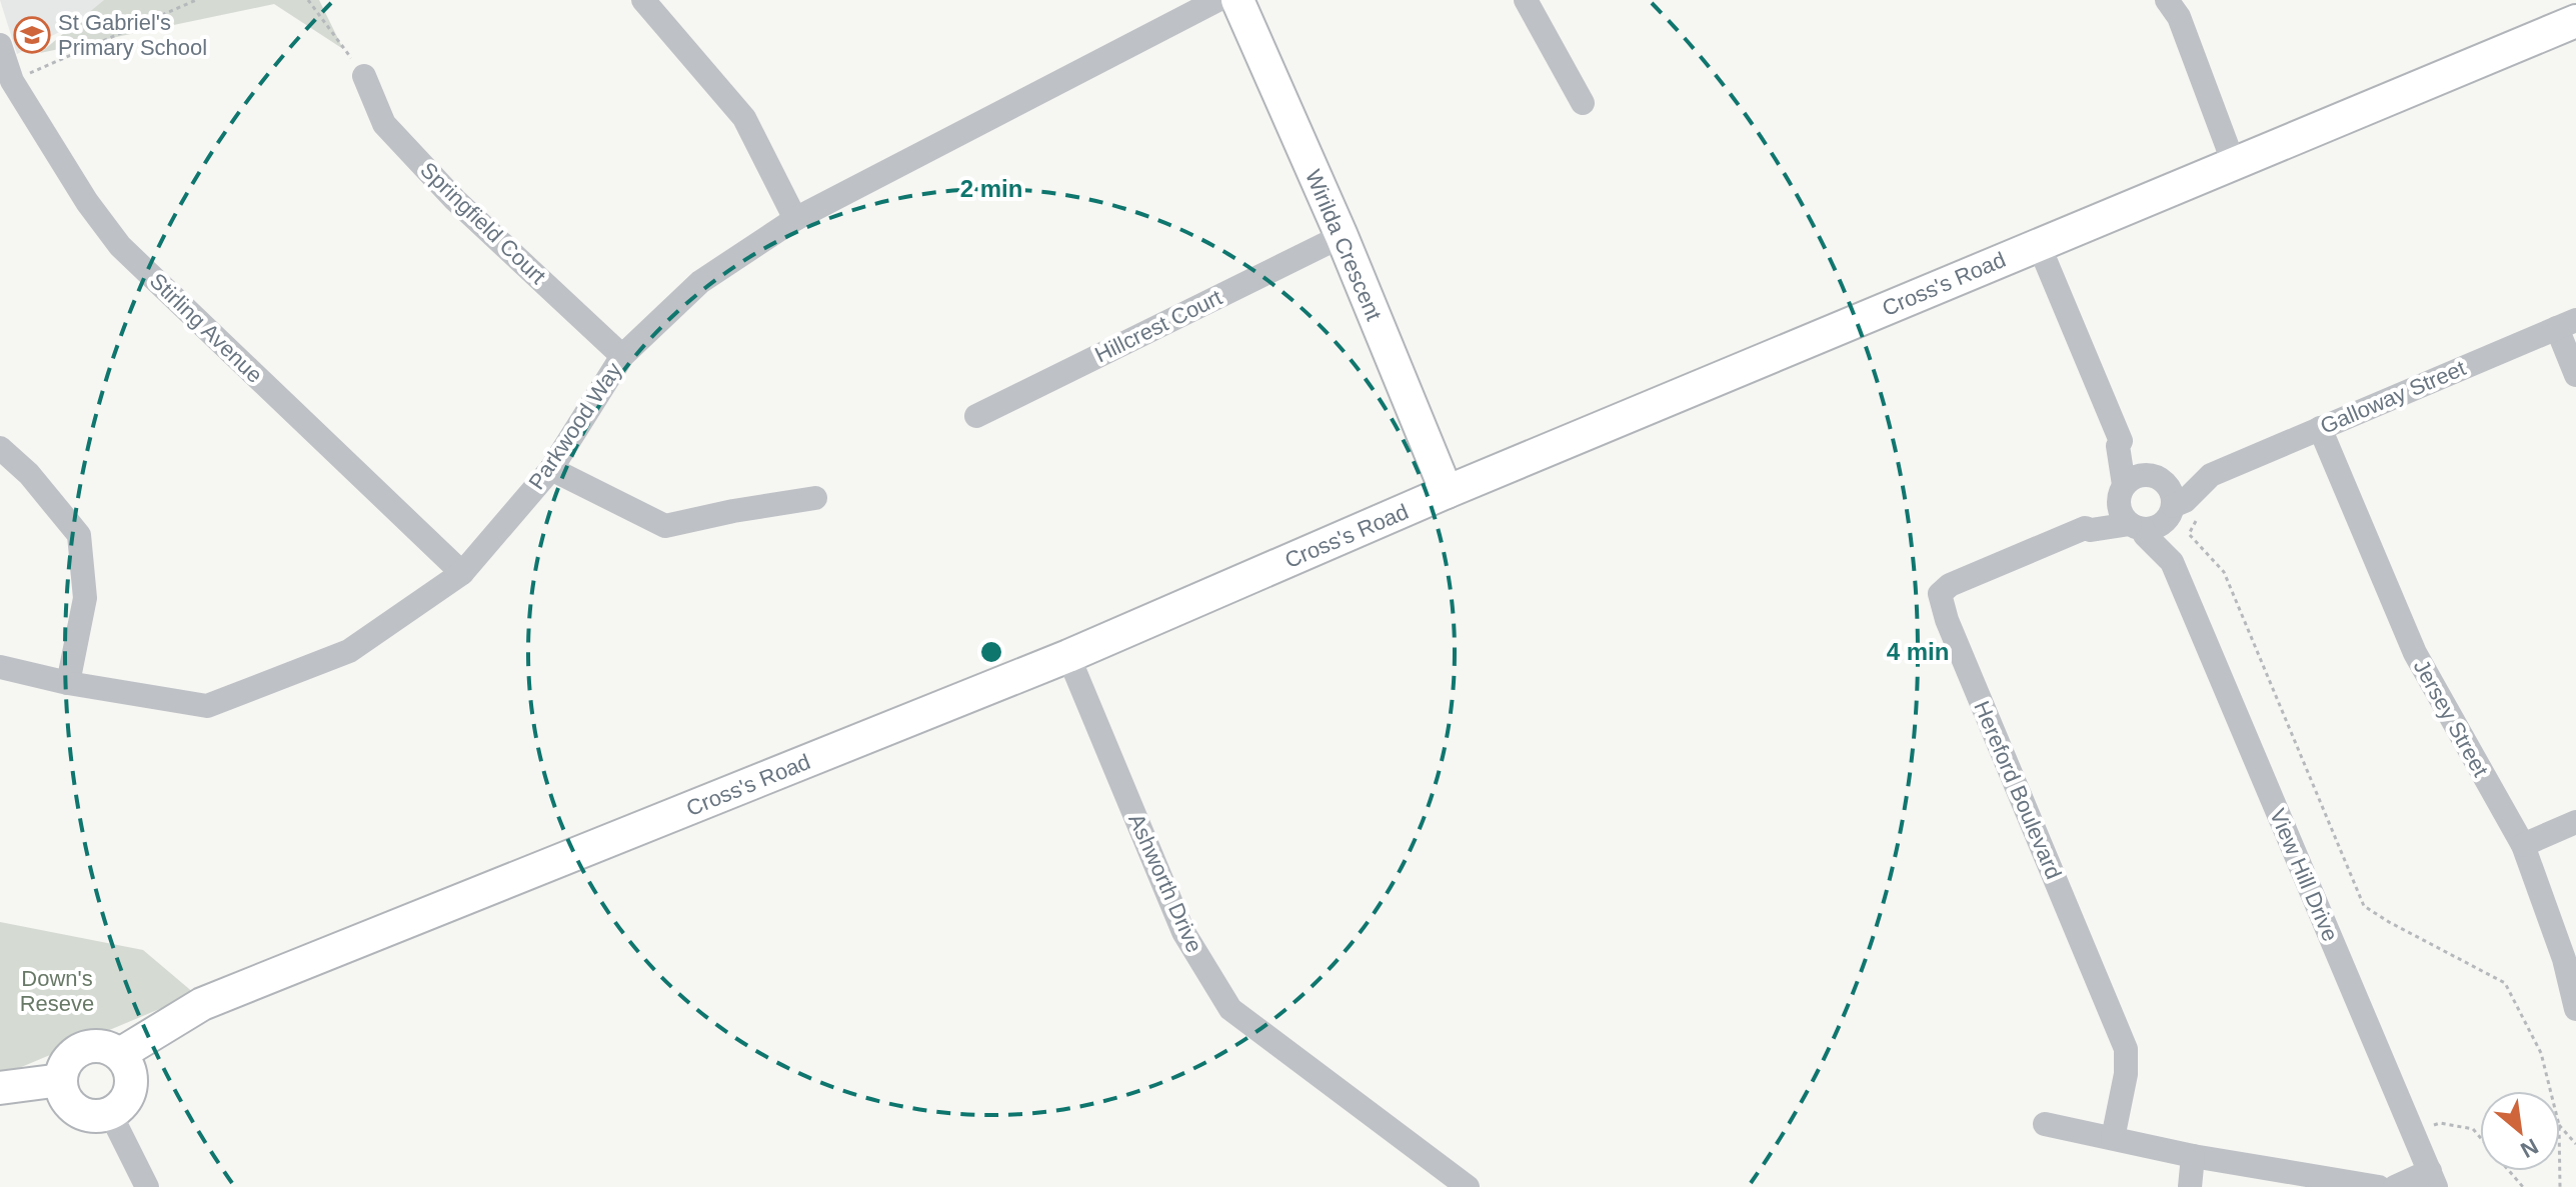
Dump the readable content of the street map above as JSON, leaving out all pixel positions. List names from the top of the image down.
{
  "streets": {
    "street": [
      "Springfield Court",
      "Wirilda Crescent",
      "Cross's Road",
      "Hillcrest Court",
      "Stirling Avenue",
      "Galloway Street",
      "Parkwood Way",
      "Jersey Street",
      "Hereford Boulevard",
      "View Hill Drive",
      "Ashworth Drive"
    ]
  },
  "crossings": [
    ["Springfield Court", "Parkwood Way"],
    ["Wirilda Crescent", "Cross's Road"],
    ["Wirilda Crescent", "Hillcrest Court"],
    ["Cross's Road", "Ashworth Drive"],
    ["Stirling Avenue", "Parkwood Way"],
    ["Galloway Street", "Jersey Street"],
    ["Galloway Street", "Hereford Boulevard"],
    ["Galloway Street", "View Hill Drive"],
    ["Hereford Boulevard", "View Hill Drive"]
  ],
  "parks": ["Down's Reseve"],
  "places": {
    "school or university": ["St Gabriel's Primary School"]
  },
  "north": "bottom right",
  "rings": ["2 min", "4 min"]
}
